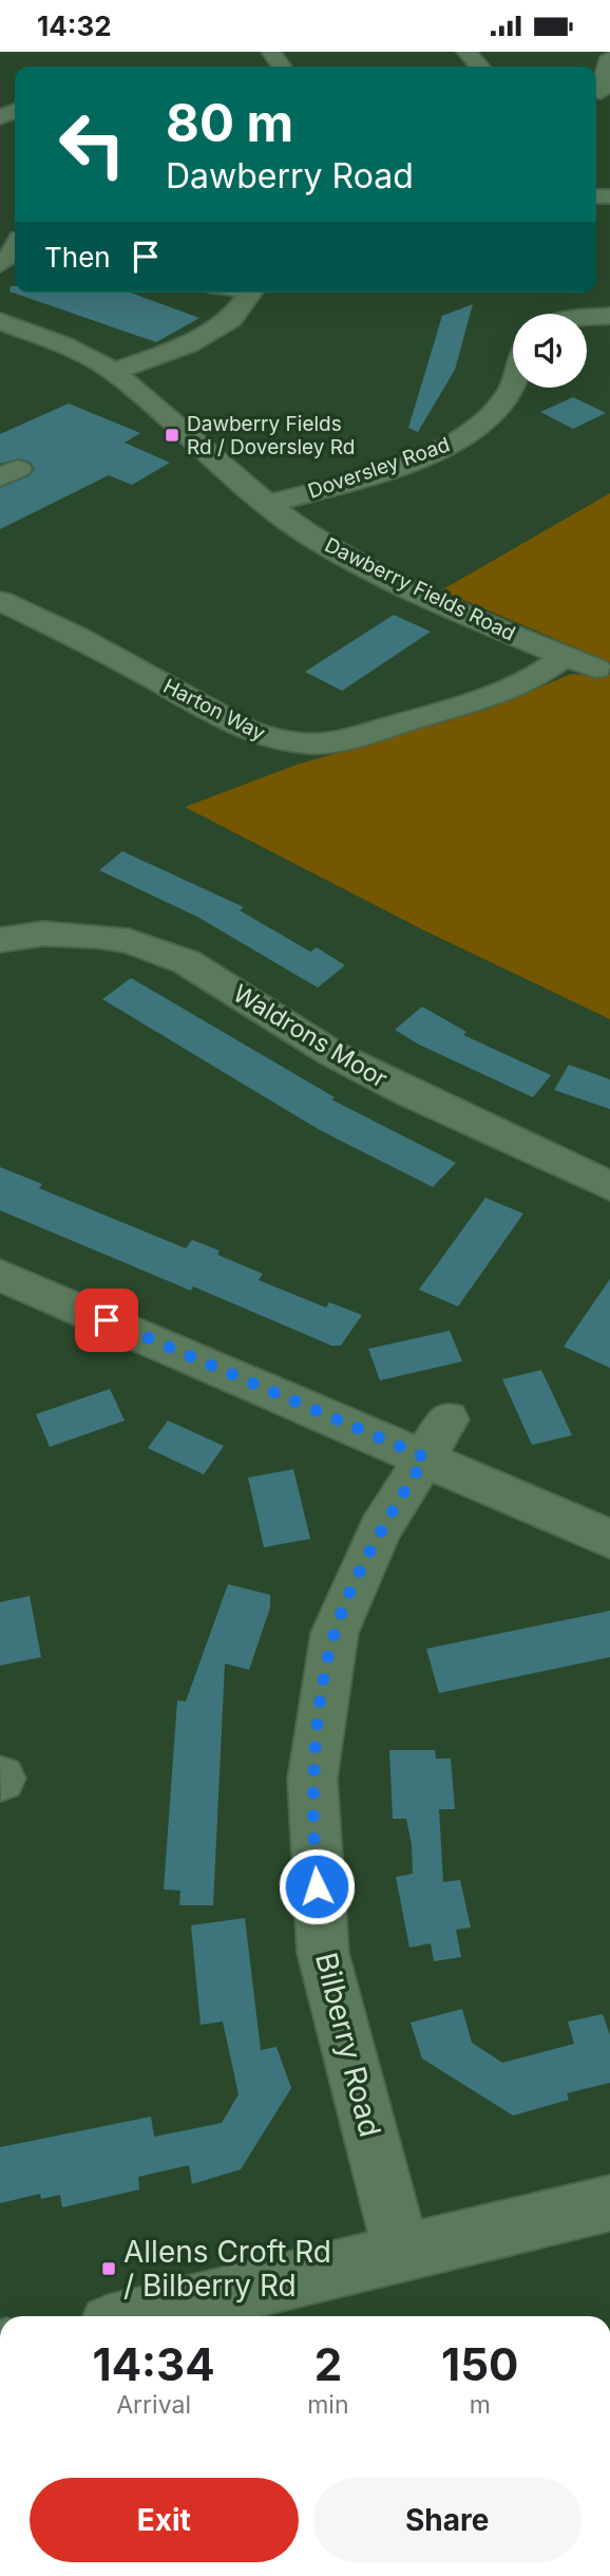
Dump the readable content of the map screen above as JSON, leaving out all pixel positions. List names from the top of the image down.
{
  "streets": {
    "street": [
      "Doversley Road",
      "Dawberry Fields Road",
      "Harton Way",
      "Waldrons Moor",
      "Bilberry Road"
    ]
  },
  "crossings": [
    ["Doversley Road", "Dawberry Fields Road"],
    ["Dawberry Fields Road", "Harton Way"]
  ],
  "places": {
    "transit": ["Dawberry Fields Rd / Doversley Rd", "Allens Croft Rd / Bilberry Rd"]
  },
  "page": {
    "status": "14:32",
    "turn": ["80 m", "Dawberry Road"],
    "then": "Then",
    "eta": [
      "14:34",
      "Arrival",
      "2",
      "min",
      "150",
      "m"
    ],
    "buttons": ["Exit", "Share"]
  }
}
